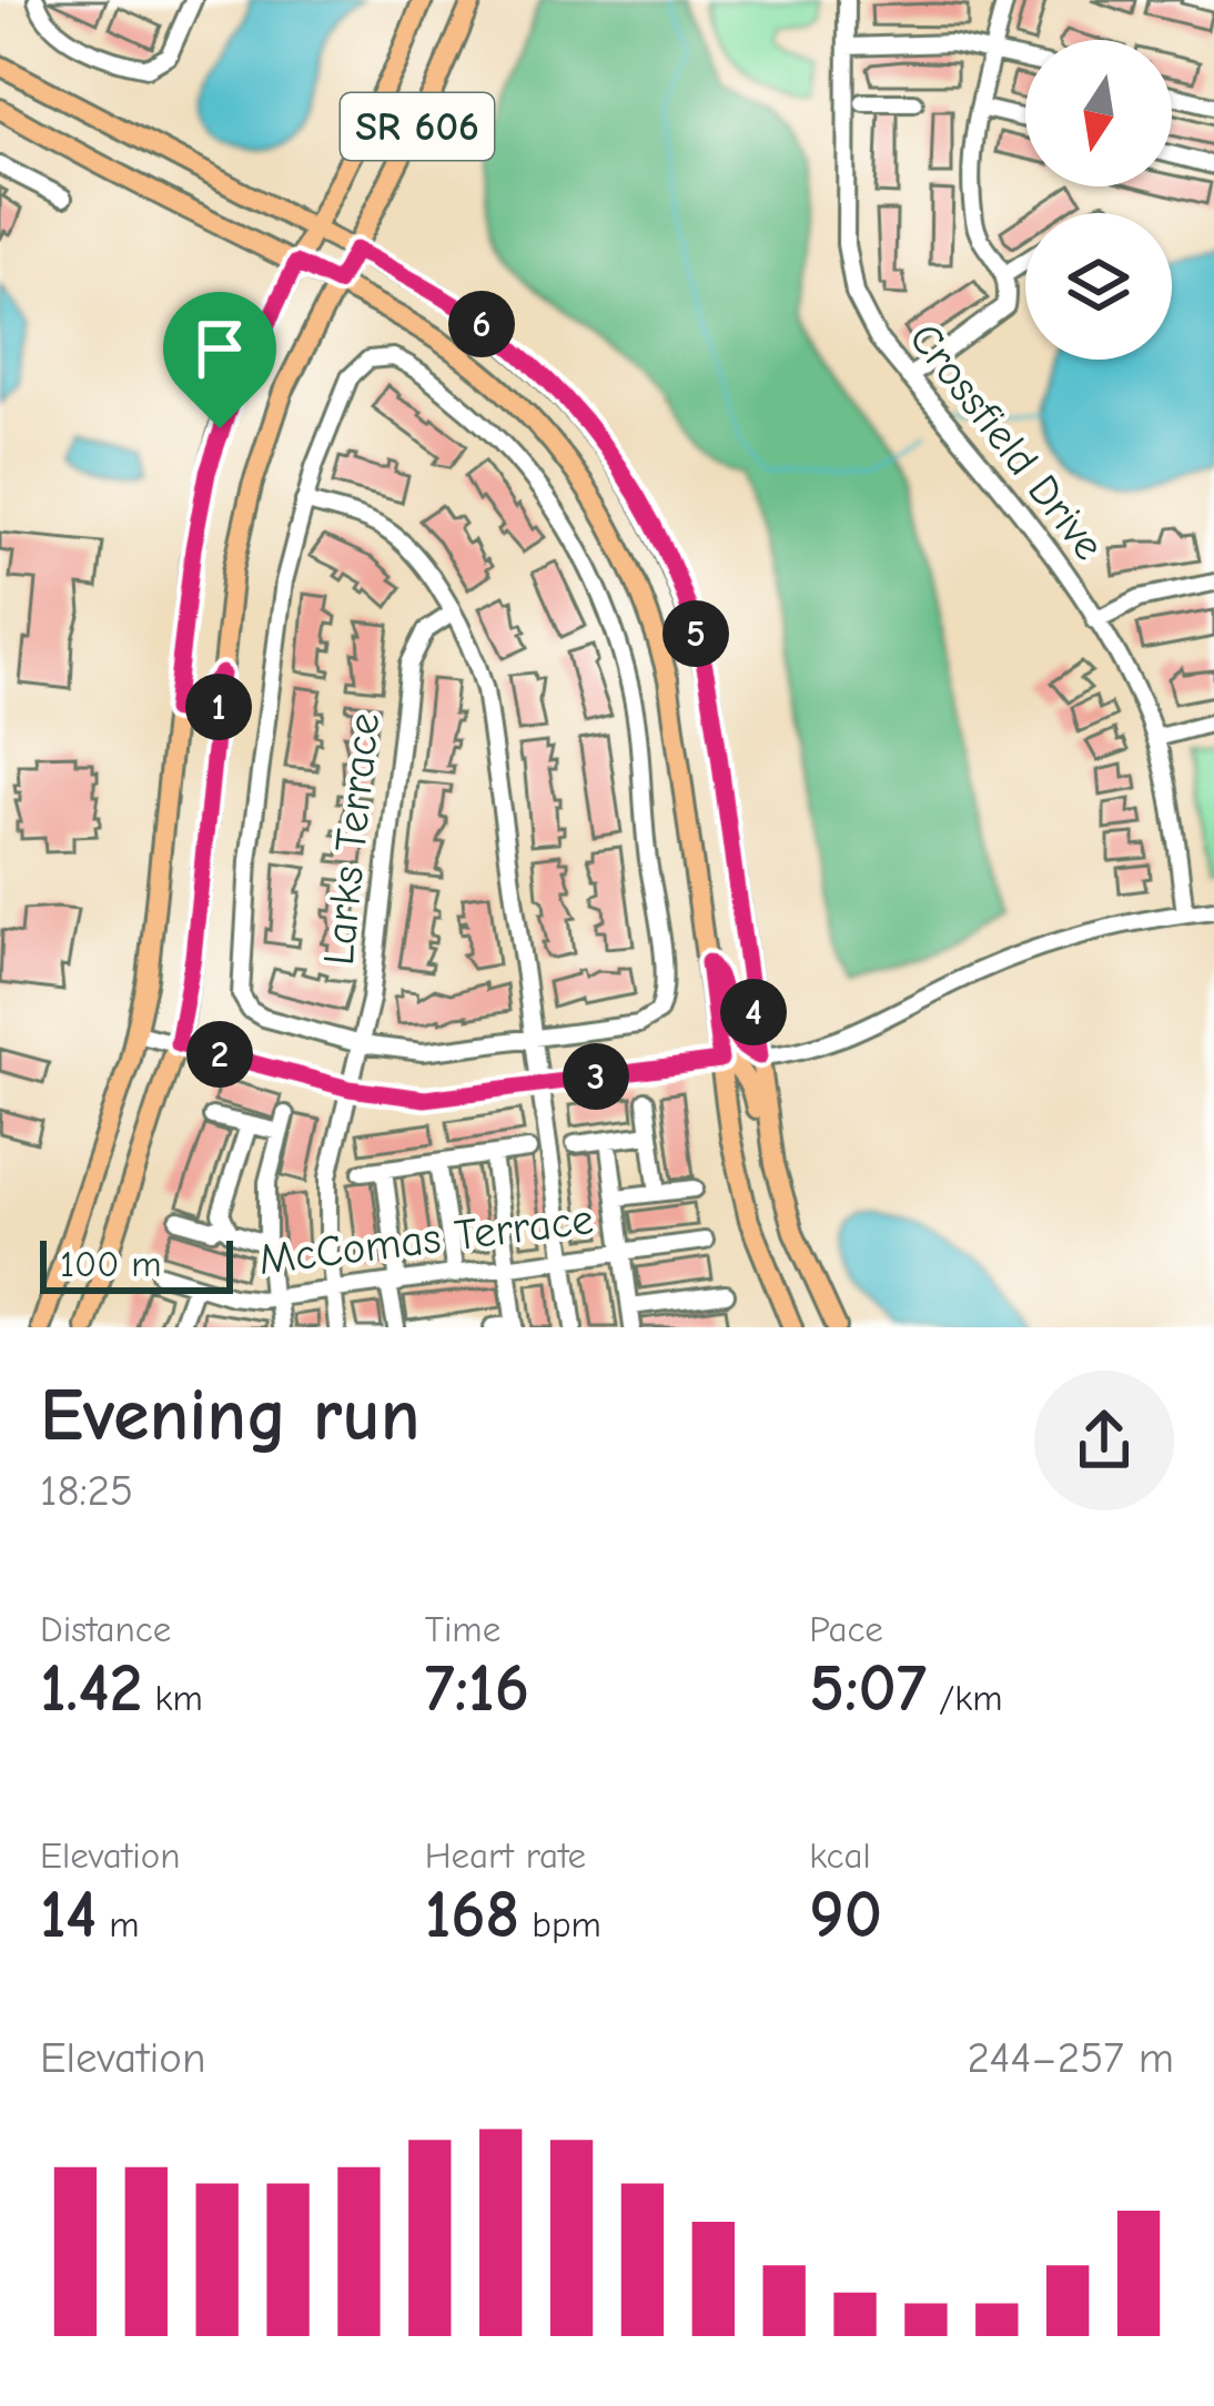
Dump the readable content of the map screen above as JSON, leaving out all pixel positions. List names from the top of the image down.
{
  "streets": {
    "main road": ["SR 606"],
    "street": ["Crossfield Drive", "Larks Terrace", "McComas Terrace"]
  },
  "crossings": [
    ["Larks Terrace", "McComas Terrace"]
  ],
  "scale_bar": "100 m",
  "north": "bottom",
  "page": {
    "pins": [
      "6",
      "5",
      "1",
      "4",
      "2",
      "3"
    ],
    "scale": "100 m",
    "heading": ["Evening run", "18:25"],
    "stats": [
      ["Distance", "1.42 km"],
      ["Time", "7:16"],
      ["Pace", "5:07 /km"],
      ["Elevation", "14 m"],
      ["Heart rate", "168 bpm"],
      ["kcal", "90"]
    ],
    "chart": ["Elevation", "244–257 m"]
  }
}
